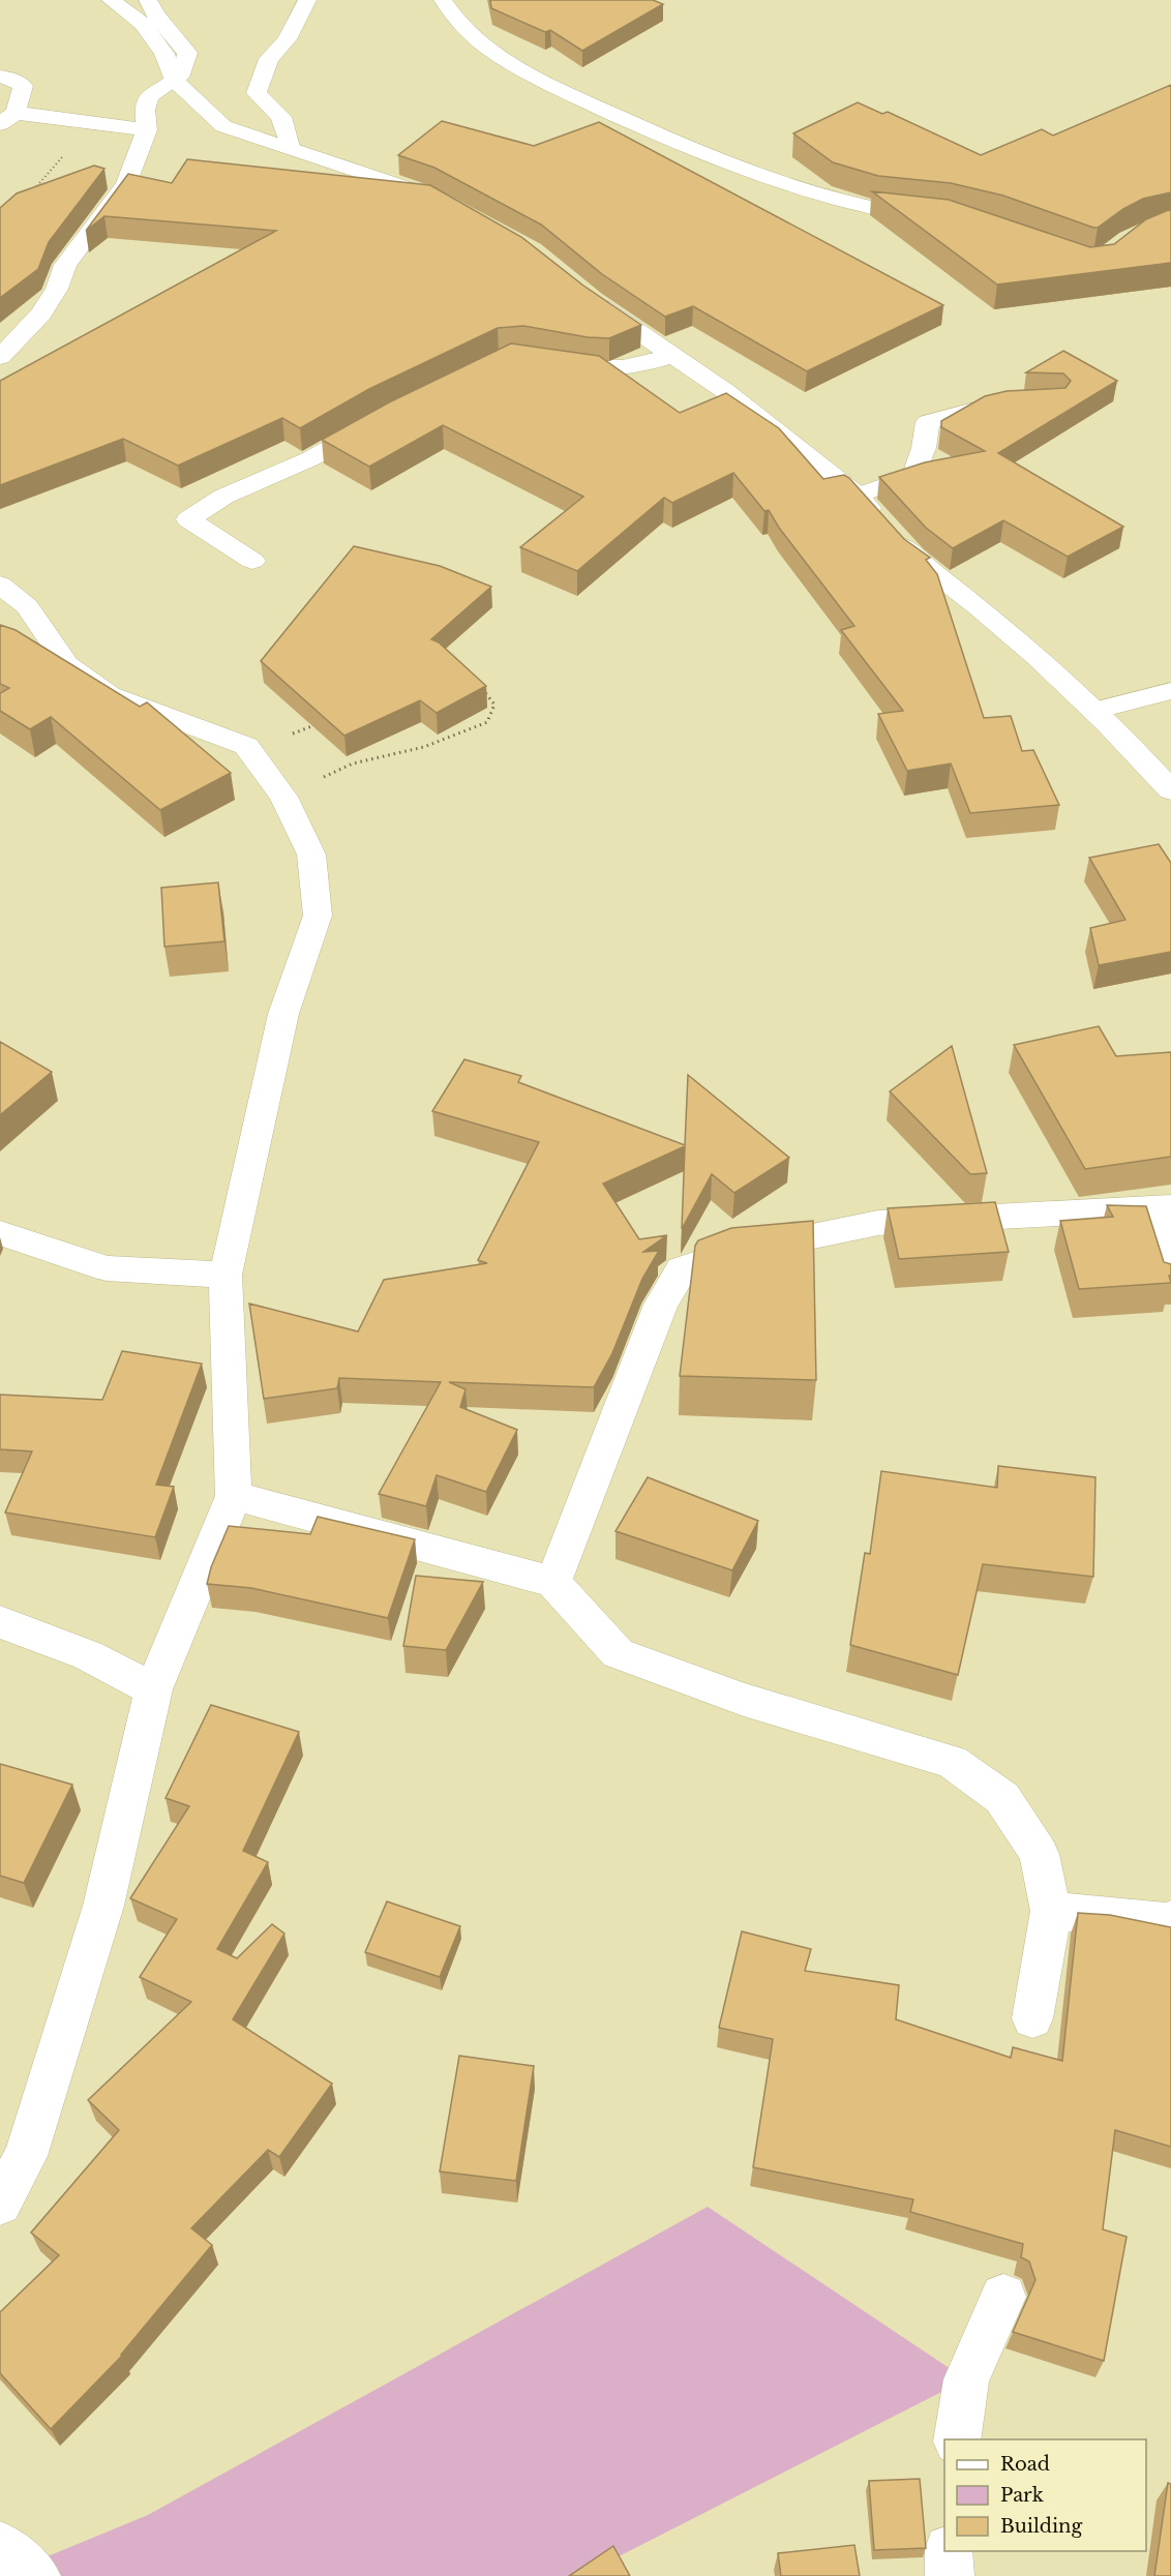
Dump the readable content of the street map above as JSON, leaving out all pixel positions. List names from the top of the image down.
{
  "legend": ["Road", "Park", "Building"]
}
